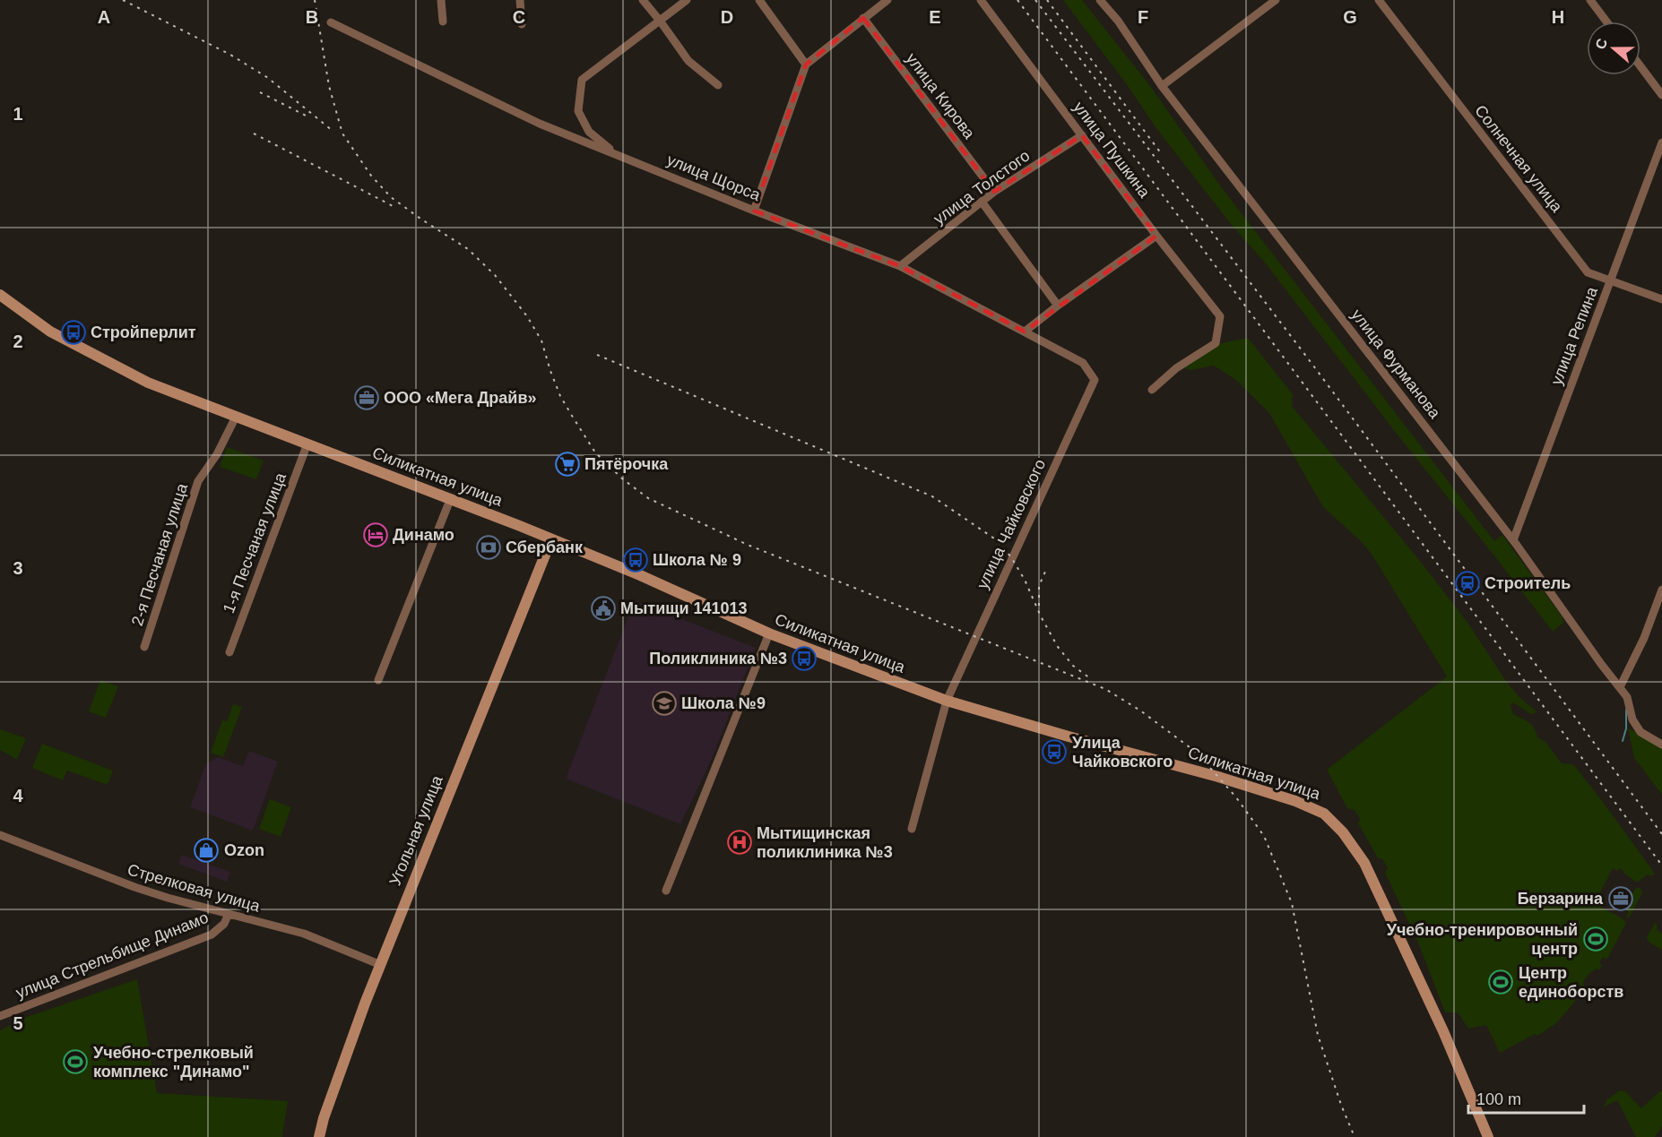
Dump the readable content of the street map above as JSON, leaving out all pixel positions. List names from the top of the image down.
{
  "streets": {
    "street": [
      "улица Кирова",
      "улица Пушкина",
      "Солнечная улица",
      "улица Щорса",
      "улица Толстого",
      "улица Репина",
      "улица Фурманова",
      "Силикатная улица",
      "улица Чайковского",
      "1-я Песчаная улица",
      "2-я Песчаная улица",
      "Угольная улица",
      "Стрелковая улица",
      "улица Стрельбище Динамо"
    ]
  },
  "crossings": [
    ["улица Кирова", "улица Толстого"],
    ["улица Пушкина", "улица Толстого"],
    ["Солнечная улица", "улица Репина"],
    ["улица Щорса", "улица Толстого"],
    ["улица Щорса", "улица Чайковского"],
    ["улица Репина", "улица Фурманова"],
    ["Силикатная улица", "улица Чайковского"],
    ["Силикатная улица", "1-я Песчаная улица"],
    ["Силикатная улица", "2-я Песчаная улица"],
    ["Силикатная улица", "Угольная улица"],
    ["Угольная улица", "Стрелковая улица"],
    ["Стрелковая улица", "улица Стрельбище Динамо"]
  ],
  "places": {
    "bus stop": [
      "Стройперлит",
      "Школа № 9",
      "Поликлиника №3",
      "Улица Чайковского"
    ],
    "office": ["ООО «Мега Драйв»", "Берзарина"],
    "supermarket": ["Пятёрочка"],
    "hotel": ["Динамо"],
    "bank": ["Сбербанк"],
    "station": ["Строитель"],
    "public building": ["Мытищи 141013"],
    "school or university": ["Школа №9"],
    "hospital": ["Мытищинская поликлиника №3"],
    "shop": ["Ozon"],
    "sports": ["Учебно-тренировочный центр", "Центр единоборств", "Учебно-стрелковый комплекс \"Динамо\""]
  },
  "scale_bar": "100 m",
  "north": "left",
  "grid": {
    "columns": [
      "A",
      "B",
      "C",
      "D",
      "E",
      "F",
      "G",
      "H"
    ],
    "rows": [
      "1",
      "2",
      "3",
      "4",
      "5"
    ]
  }
}
